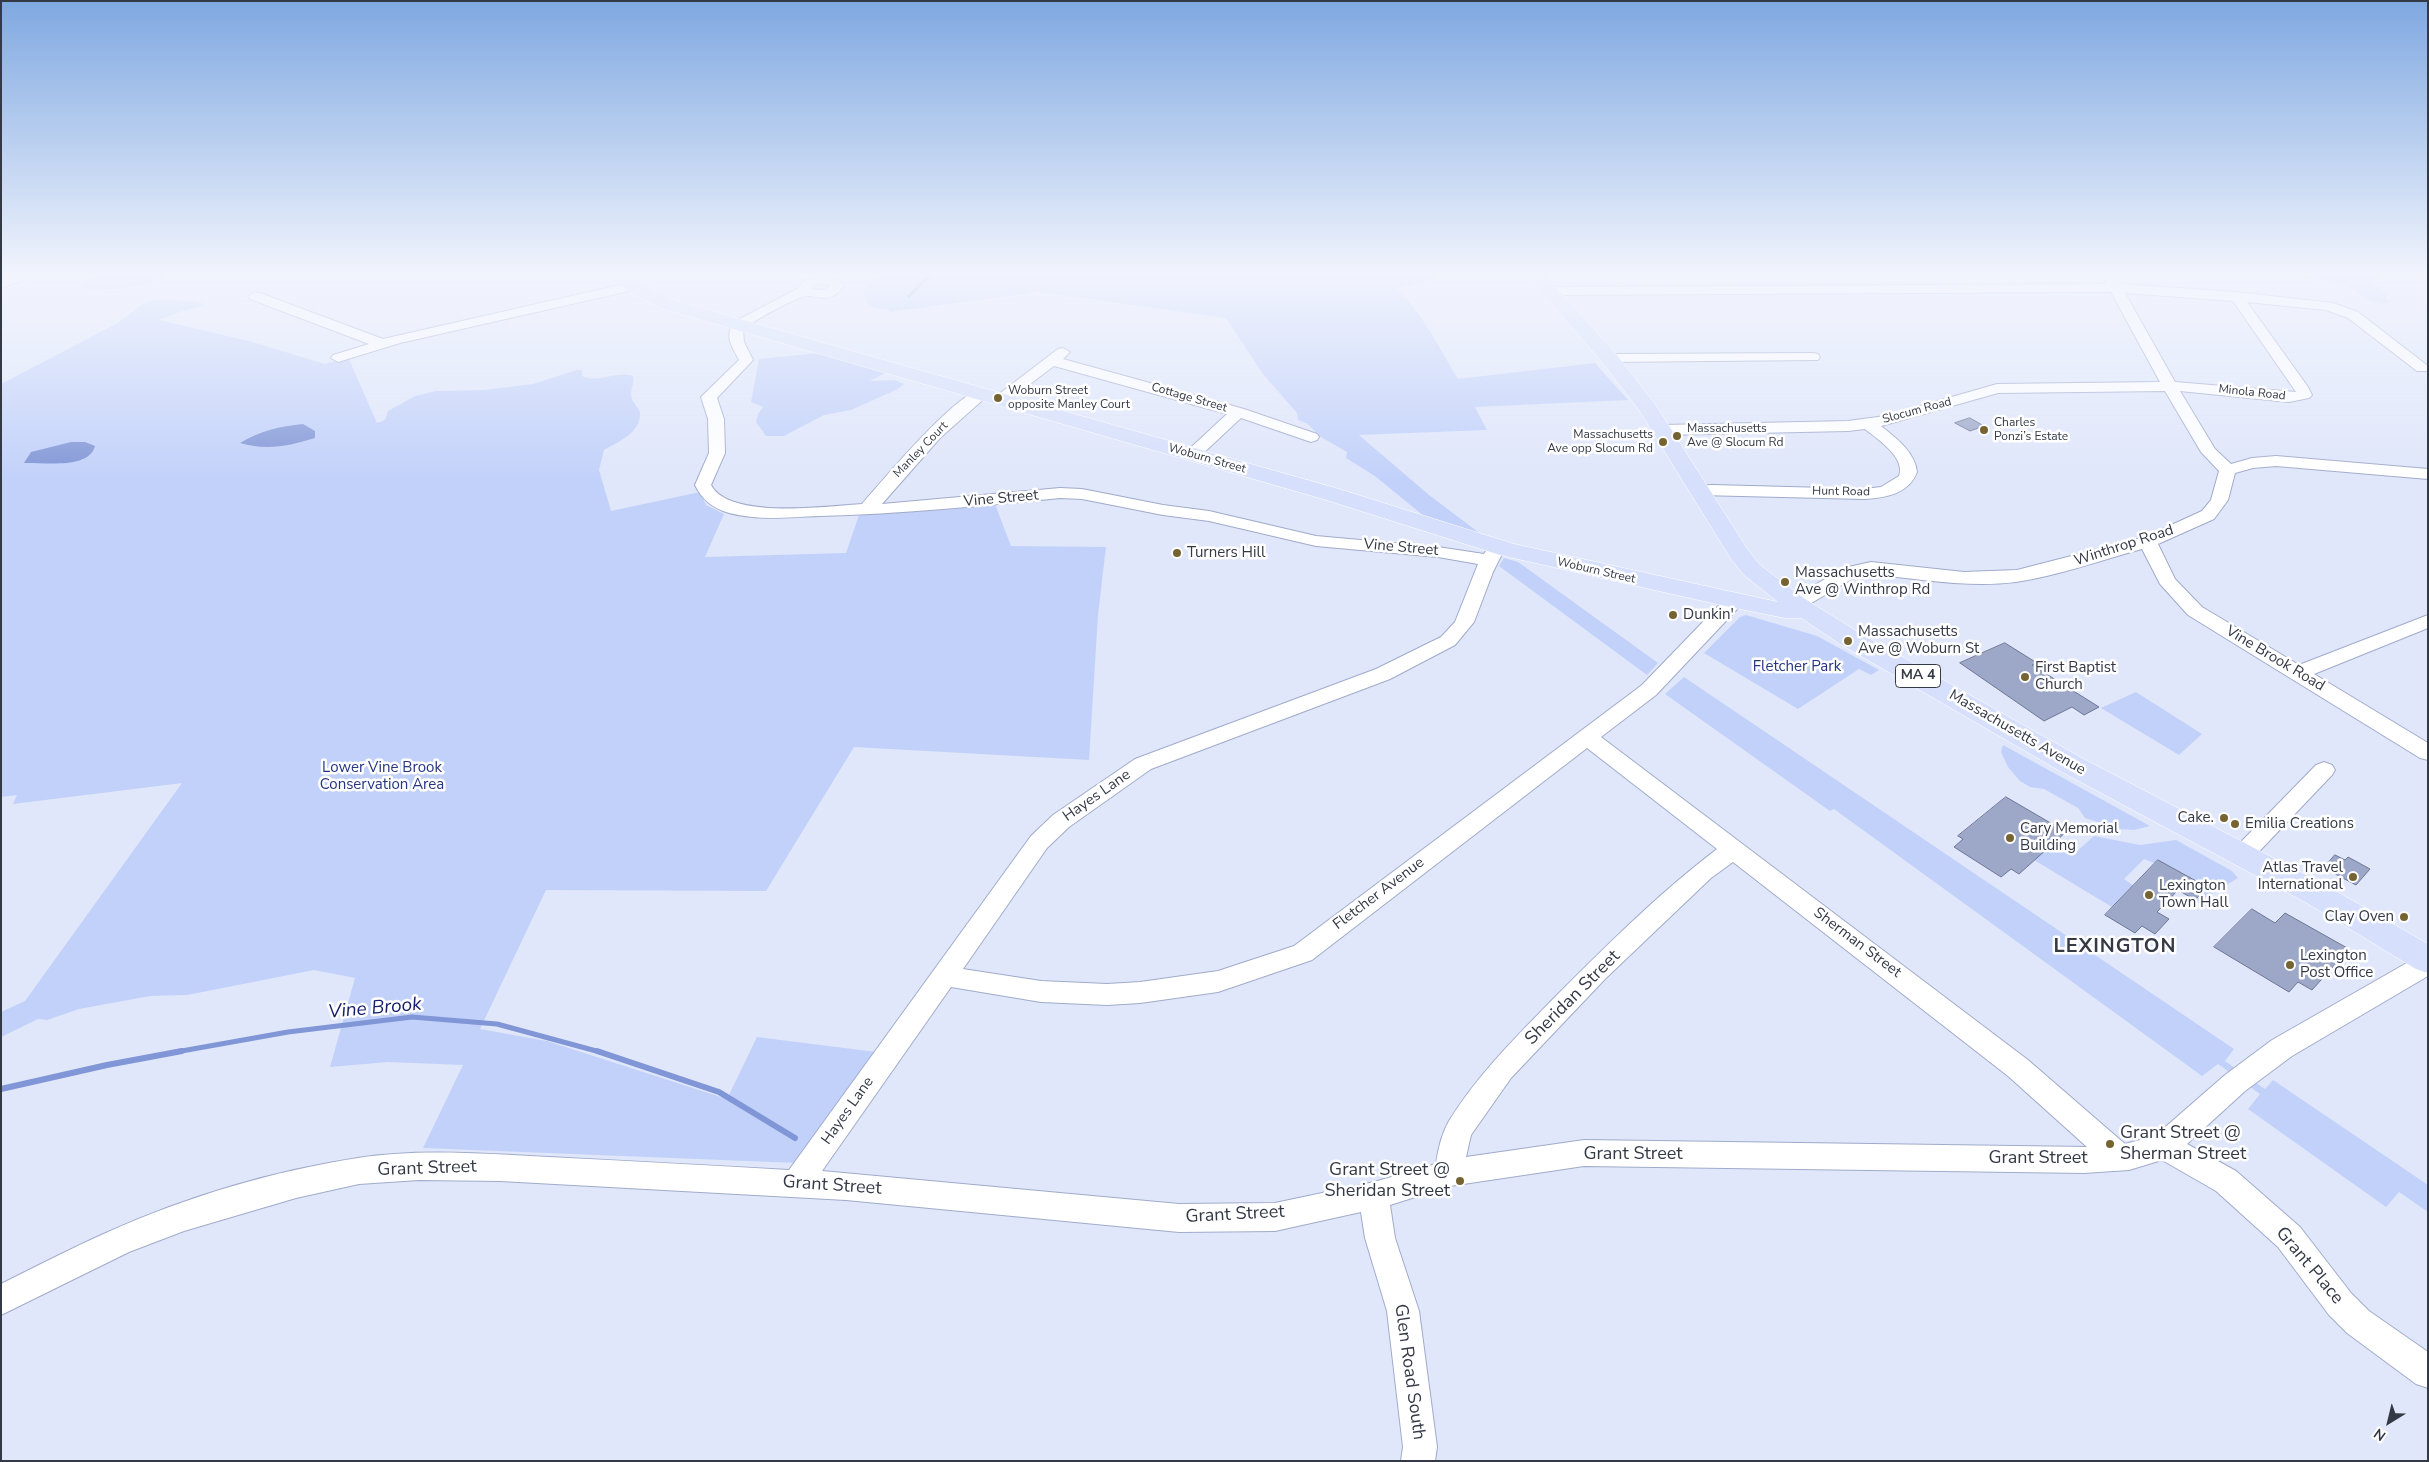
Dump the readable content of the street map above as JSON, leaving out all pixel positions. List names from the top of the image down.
{
  "streets": {
    "main road": ["Woburn Street", "MA 4", "Massachusetts Avenue"],
    "street": [
      "Minola Road",
      "Cottage Street",
      "Slocum Road",
      "Manley Court",
      "Hunt Road",
      "Vine Street",
      "Winthrop Road",
      "Vine Brook Road",
      "Hayes Lane",
      "Fletcher Avenue",
      "Sherman Street",
      "Sheridan Street",
      "Grant Street",
      "Grant Place",
      "Glen Road South"
    ]
  },
  "crossings": [
    ["Minola Road", "Slocum Road"],
    ["Cottage Street", "Manley Court"],
    ["Cottage Street", "Woburn Street"],
    ["Slocum Road", "Hunt Road"],
    ["Slocum Road", "Massachusetts Avenue"],
    ["Manley Court", "Woburn Street"],
    ["Manley Court", "Vine Street"],
    ["Woburn Street", "Vine Street"],
    ["Woburn Street", "Winthrop Road"],
    ["Woburn Street", "Massachusetts Avenue"],
    ["Woburn Street", "Hayes Lane"],
    ["Woburn Street", "Fletcher Avenue"],
    ["Hunt Road", "Massachusetts Avenue"],
    ["Vine Street", "Hayes Lane"],
    ["Winthrop Road", "Vine Brook Road"],
    ["Winthrop Road", "Massachusetts Avenue"],
    ["Massachusetts Avenue", "Grant Street"],
    ["Hayes Lane", "Fletcher Avenue"],
    ["Hayes Lane", "Grant Street"],
    ["Fletcher Avenue", "Sherman Street"],
    ["Sherman Street", "Sheridan Street"],
    ["Sherman Street", "Grant Street"],
    ["Sheridan Street", "Grant Street"],
    ["Grant Street", "Grant Place"],
    ["Grant Street", "Glen Road South"]
  ],
  "districts": ["LEXINGTON"],
  "water": ["Vine Brook"],
  "parks": ["Fletcher Park", "Lower Vine Brook Conservation Area"],
  "places": [
    "Woburn Street opposite Manley Court",
    "Charles Ponzi’s Estate",
    "Massachusetts Ave @ Slocum Rd",
    "Massachusetts Ave opp Slocum Rd",
    "Turners Hill",
    "Massachusetts Ave @ Winthrop Rd",
    "Dunkin'",
    "Massachusetts Ave @ Woburn St",
    "First Baptist Church",
    "Cake.",
    "Emilia Creations",
    "Cary Memorial Building",
    "Atlas Travel International",
    "Lexington Town Hall",
    "Clay Oven",
    "Lexington Post Office",
    "Grant Street @ Sherman Street",
    "Grant Street @ Sheridan Street"
  ],
  "north": "bottom left"
}
